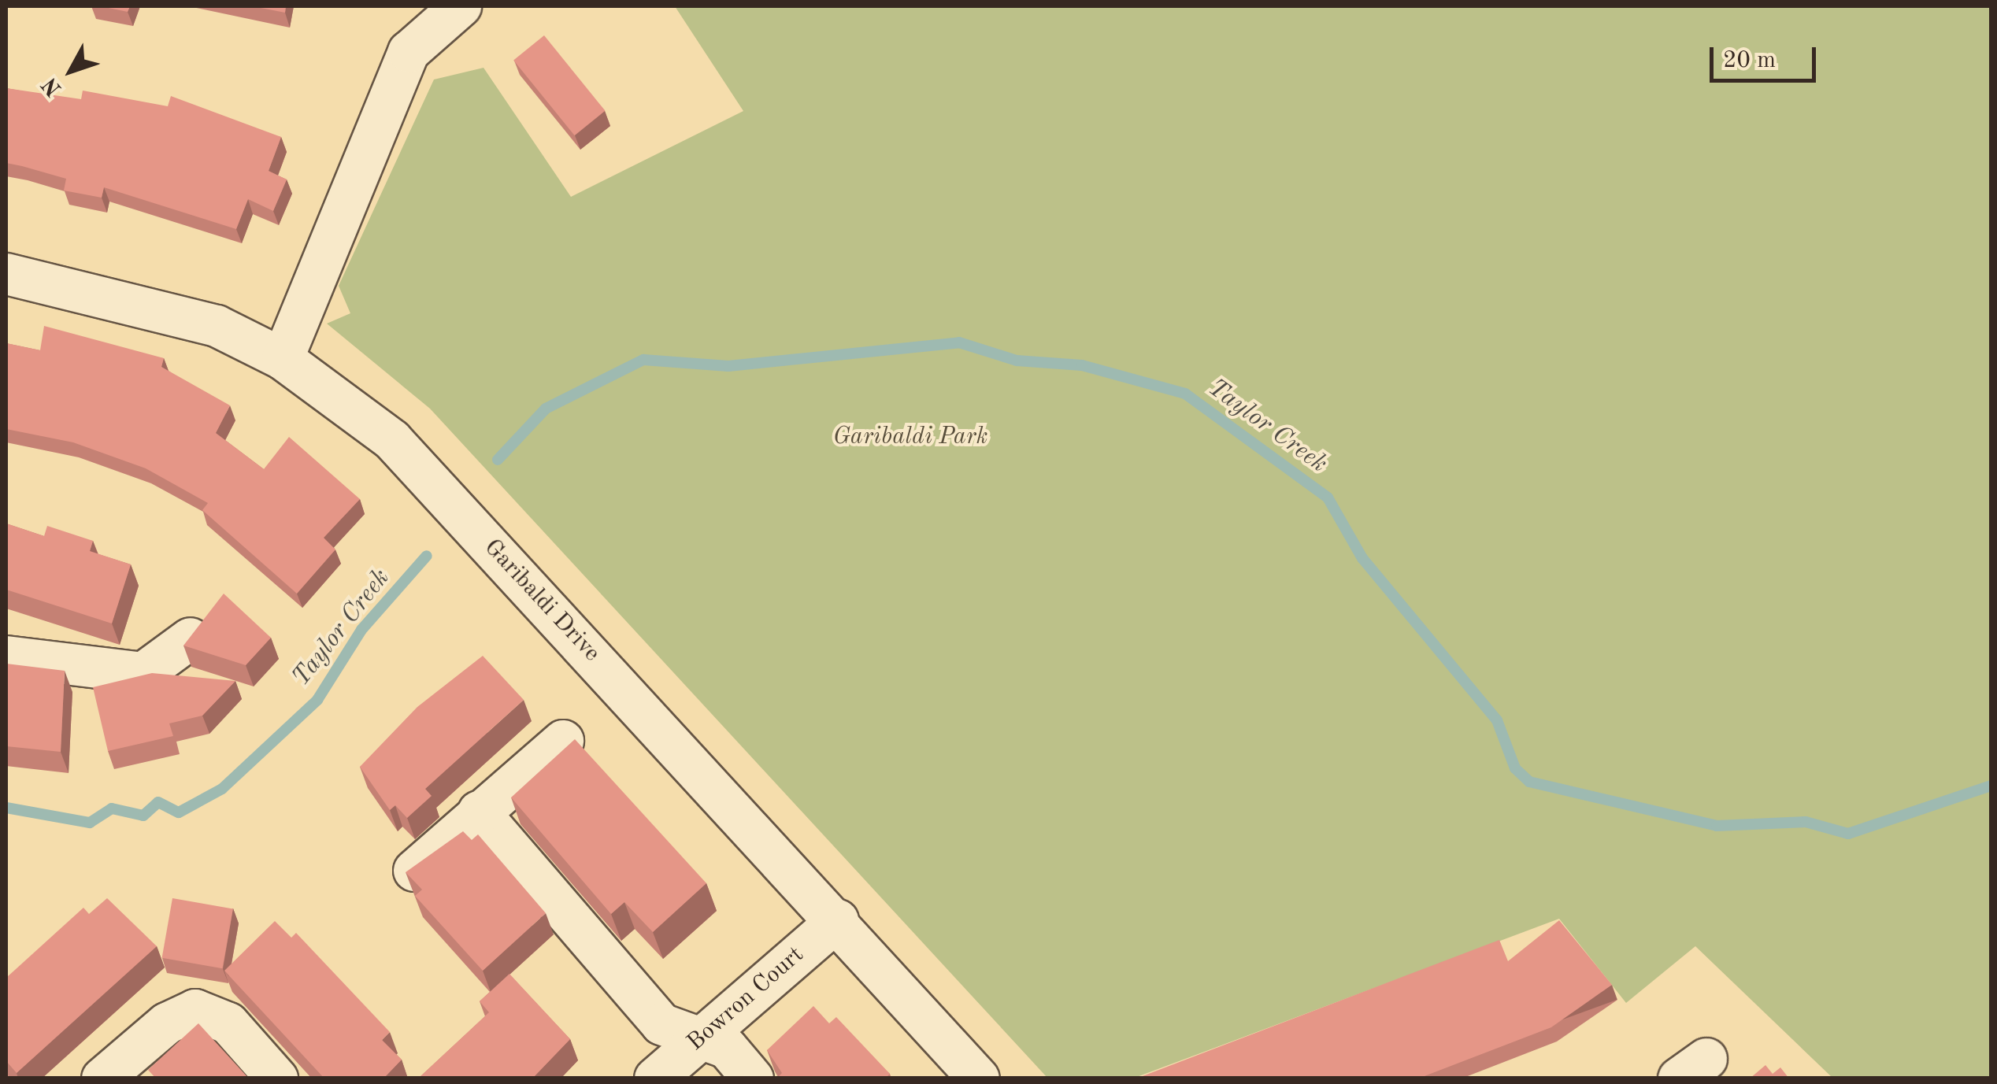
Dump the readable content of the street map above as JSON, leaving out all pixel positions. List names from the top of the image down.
{
  "streets": {
    "street": ["Garibaldi Drive", "Bowron Court"]
  },
  "crossings": [
    ["Garibaldi Drive", "Bowron Court"]
  ],
  "water": ["Taylor Creek"],
  "parks": ["Garibaldi Park"],
  "scale_bar": "20 m",
  "north": "bottom left"
}
